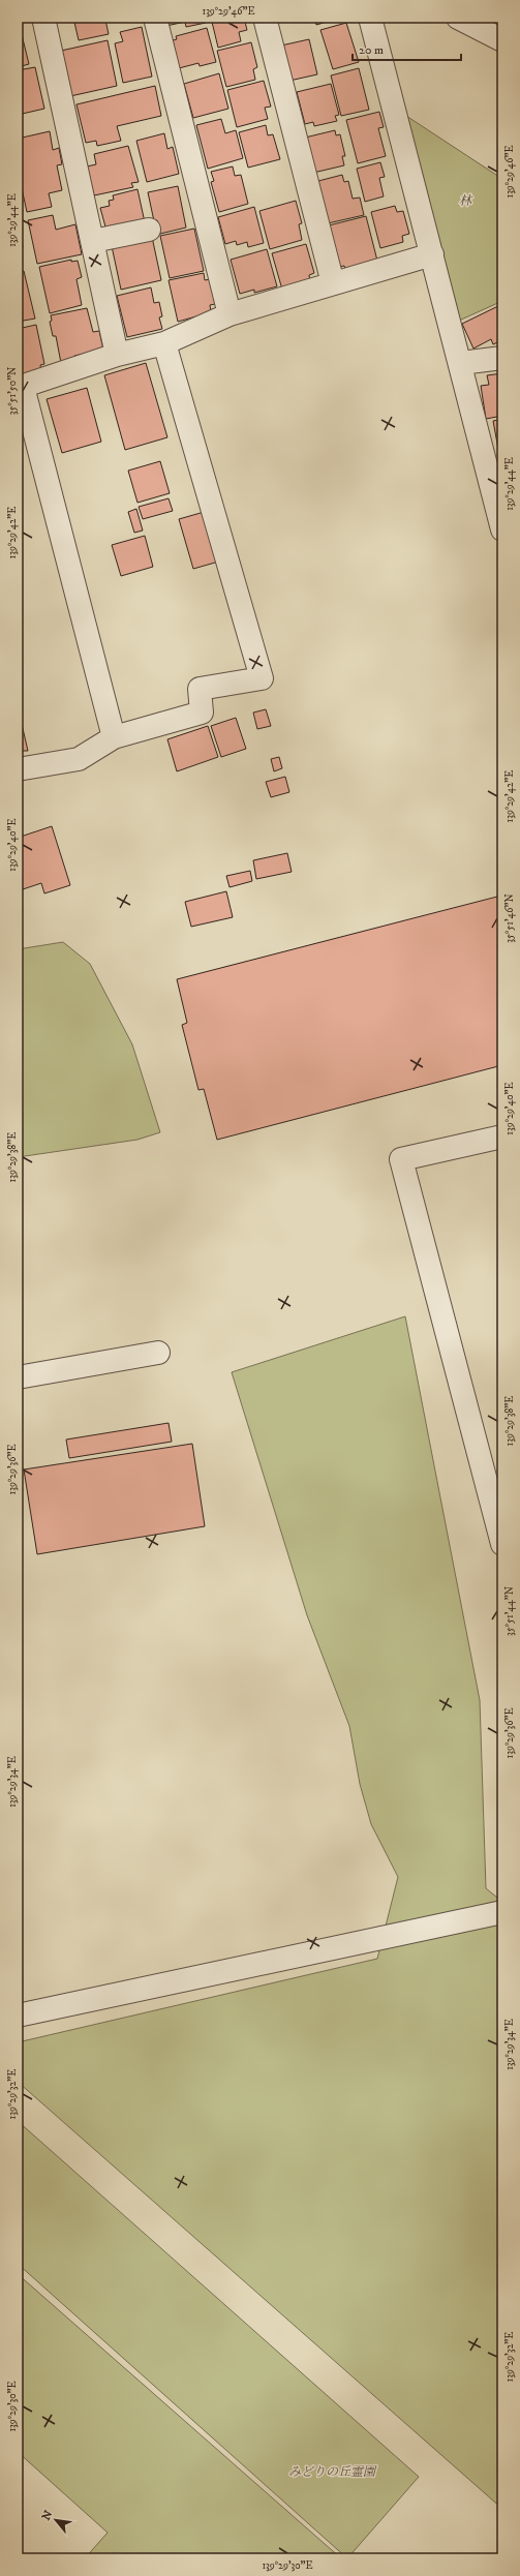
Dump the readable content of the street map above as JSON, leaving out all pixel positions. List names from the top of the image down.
{
  "parks": ["林", "みどりの丘霊園"],
  "scale_bar": "20 m",
  "north": "top left",
  "coordinates": [
    "139°29'46\"E",
    "139°29'44\"E",
    "35°51'50\"N",
    "139°29'42\"E",
    "139°29'40\"E",
    "35°51'46\"N",
    "139°29'38\"E",
    "139°29'36\"E",
    "35°51'44\"N",
    "139°29'34\"E",
    "139°29'32\"E",
    "139°29'30\"E"
  ]
}
